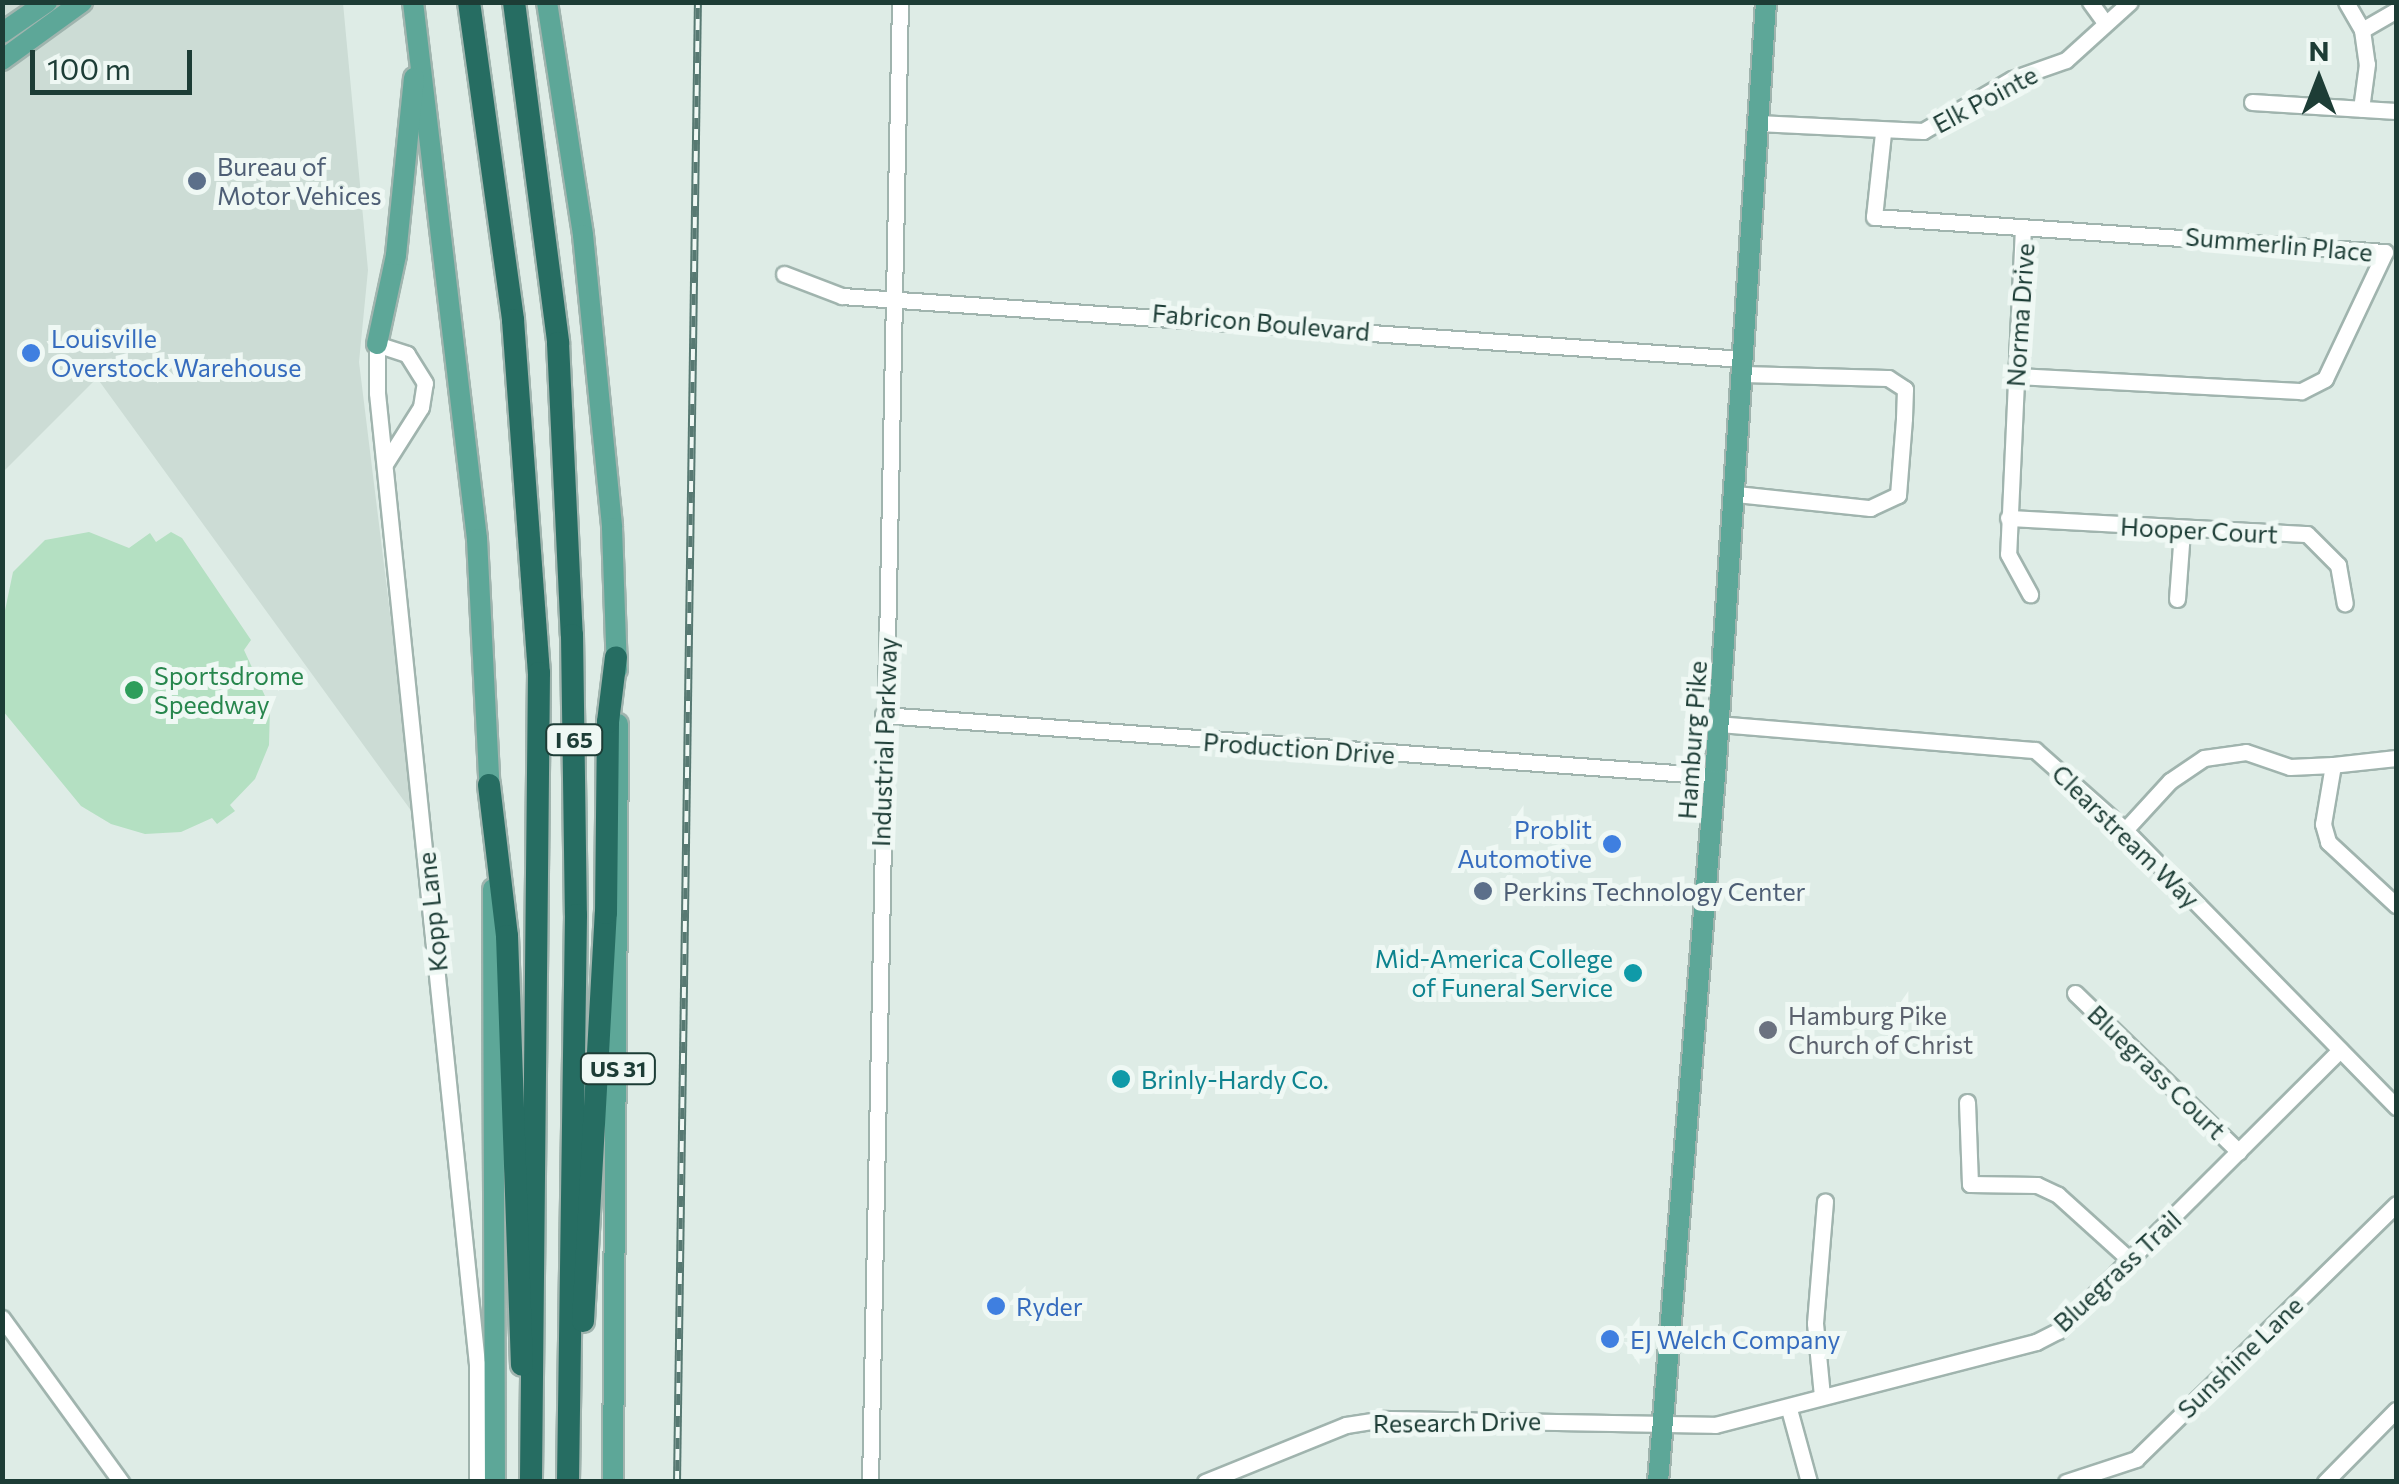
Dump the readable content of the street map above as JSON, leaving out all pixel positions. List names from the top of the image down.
{
  "streets": {
    "highway": ["I 65"],
    "main road": ["Hamburg Pike", "US 31"],
    "street": [
      "Elk Pointe",
      "Summerlin Place",
      "Norma Drive",
      "Fabricon Boulevard",
      "Hooper Court",
      "Industrial Parkway",
      "Production Drive",
      "Clearstream Way",
      "Kopp Lane",
      "Bluegrass Court",
      "Bluegrass Trail",
      "Sunshine Lane",
      "Research Drive"
    ]
  },
  "crossings": [
    ["Elk Pointe", "Norma Drive"],
    ["Elk Pointe", "Hamburg Pike"],
    ["Summerlin Place", "Norma Drive"],
    ["Norma Drive", "Hooper Court"],
    ["Fabricon Boulevard", "Hamburg Pike"],
    ["Fabricon Boulevard", "Industrial Parkway"],
    ["Hamburg Pike", "Production Drive"],
    ["Hamburg Pike", "Clearstream Way"],
    ["Hamburg Pike", "Bluegrass Trail"],
    ["Hamburg Pike", "Research Drive"],
    ["Industrial Parkway", "Production Drive"],
    ["Clearstream Way", "Bluegrass Trail"],
    ["Bluegrass Court", "Bluegrass Trail"],
    ["Bluegrass Trail", "Research Drive"]
  ],
  "places": [
    "Bureau of Motor Vehices",
    "Louisville Overstock Warehouse",
    "Sportsdrome Speedway",
    "Problit Automotive",
    "Perkins Technology Center",
    "Mid-America College of Funeral Service",
    "Hamburg Pike Church of Christ",
    "Brinly-Hardy Co.",
    "Ryder",
    "EJ Welch Company"
  ],
  "scale_bar": "100 m",
  "north": "top"
}
